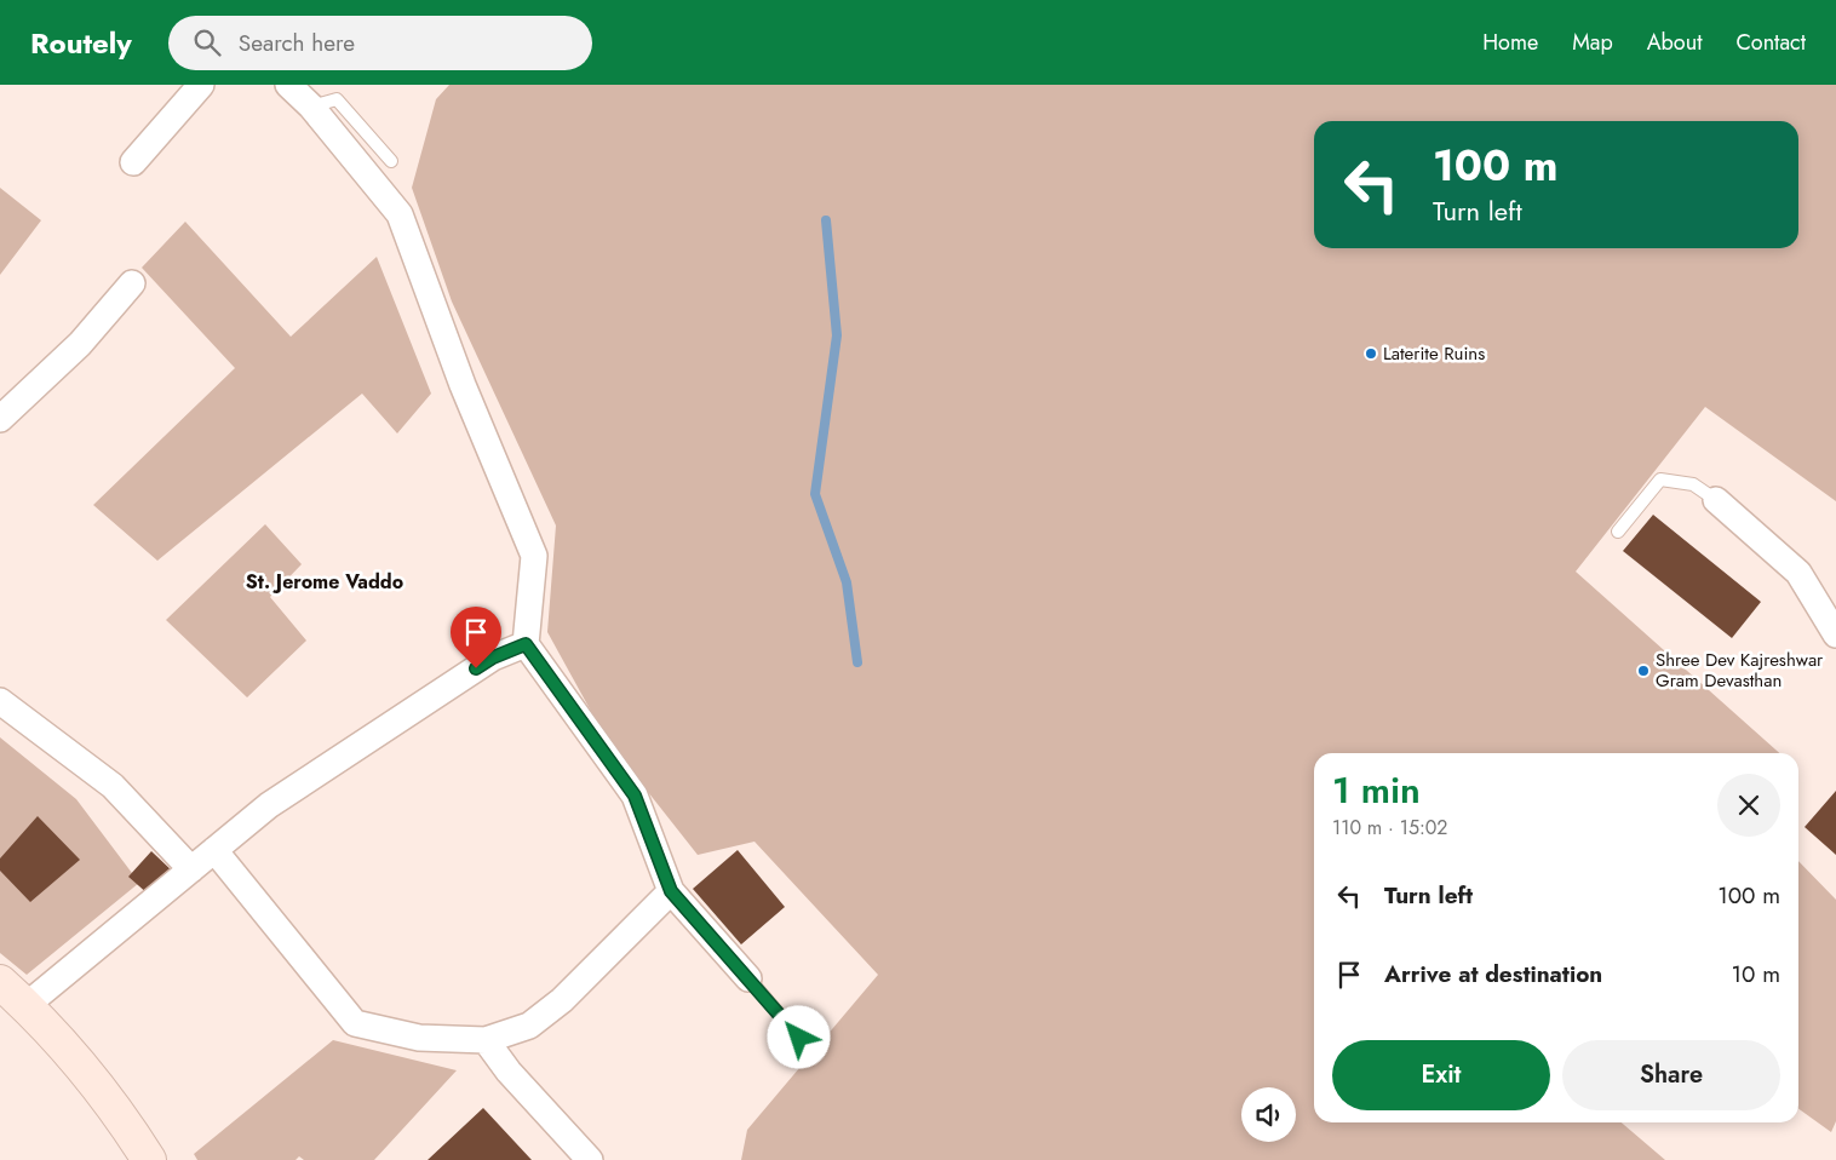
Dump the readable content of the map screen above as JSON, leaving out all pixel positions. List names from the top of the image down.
{
  "districts": ["St. Jerome Vaddo"],
  "places": ["Laterite Ruins", "Shree Dev Kajreshwar Gram Devasthan"],
  "page": {
    "header": "Routely",
    "search": "Search here",
    "nav": [
      "Home",
      "Map",
      "About",
      "Contact"
    ],
    "turn": ["100 m", "Turn left"],
    "heading": ["1 min", "110 m · 15:02"],
    "list": [
      {
        "name": "Turn left",
        "value": "100 m"
      },
      {
        "name": "Arrive at destination",
        "value": "10 m"
      }
    ],
    "buttons": ["Exit", "Share"]
  }
}
